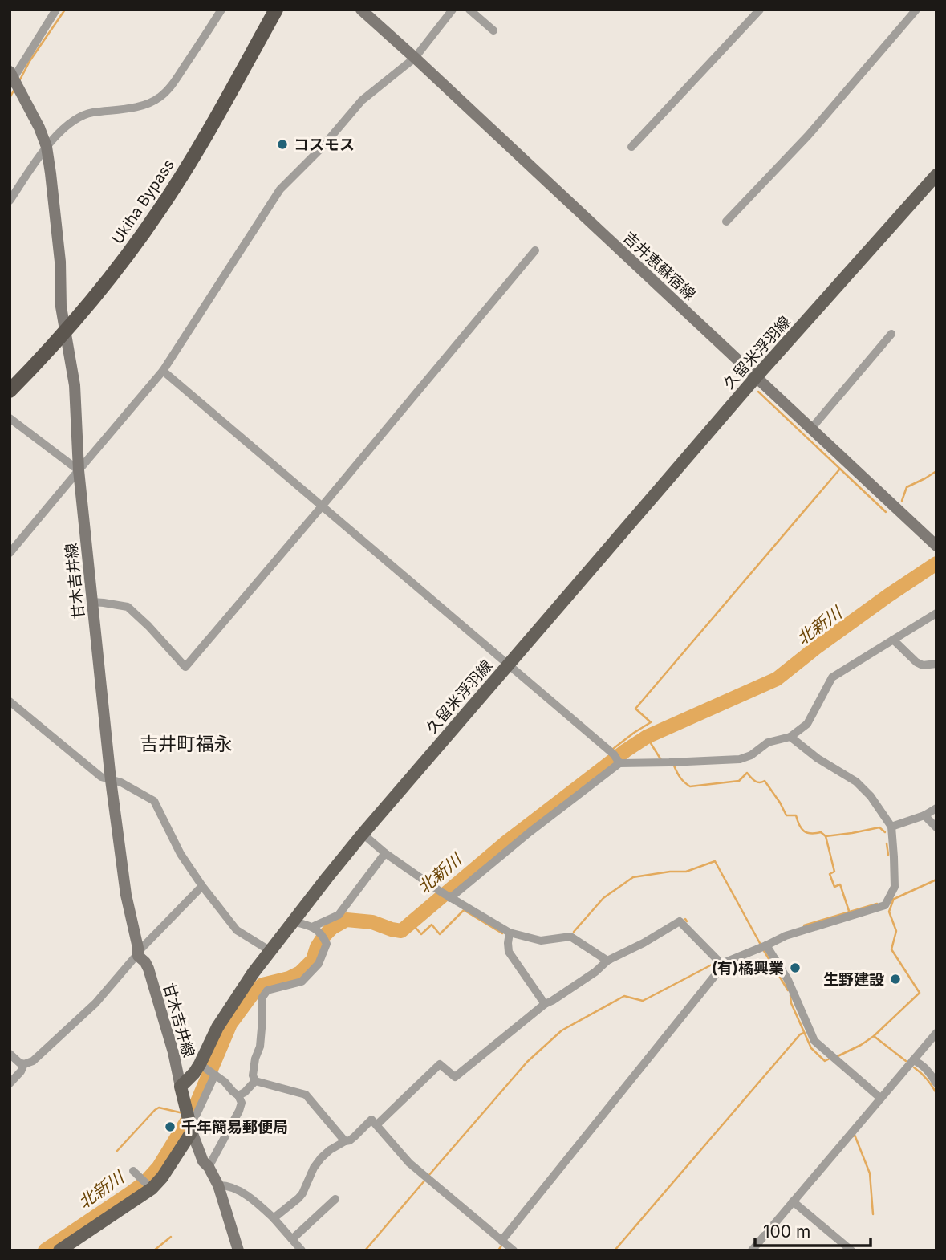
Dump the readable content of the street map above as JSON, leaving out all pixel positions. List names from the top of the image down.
{
  "streets": {
    "highway": ["Ukiha Bypass"],
    "main road": ["吉井恵蘇宿線", "久留米浮羽線", "甘木吉井線"]
  },
  "crossings": [
    ["Ukiha Bypass", "甘木吉井線"],
    ["吉井恵蘇宿線", "久留米浮羽線"],
    ["久留米浮羽線", "甘木吉井線"]
  ],
  "districts": ["吉井町福永"],
  "water": ["北新川"],
  "places": [
    "コスモス",
    "(有)橘興業",
    "生野建設",
    "千年簡易郵便局"
  ],
  "scale_bar": "100 m"
}
